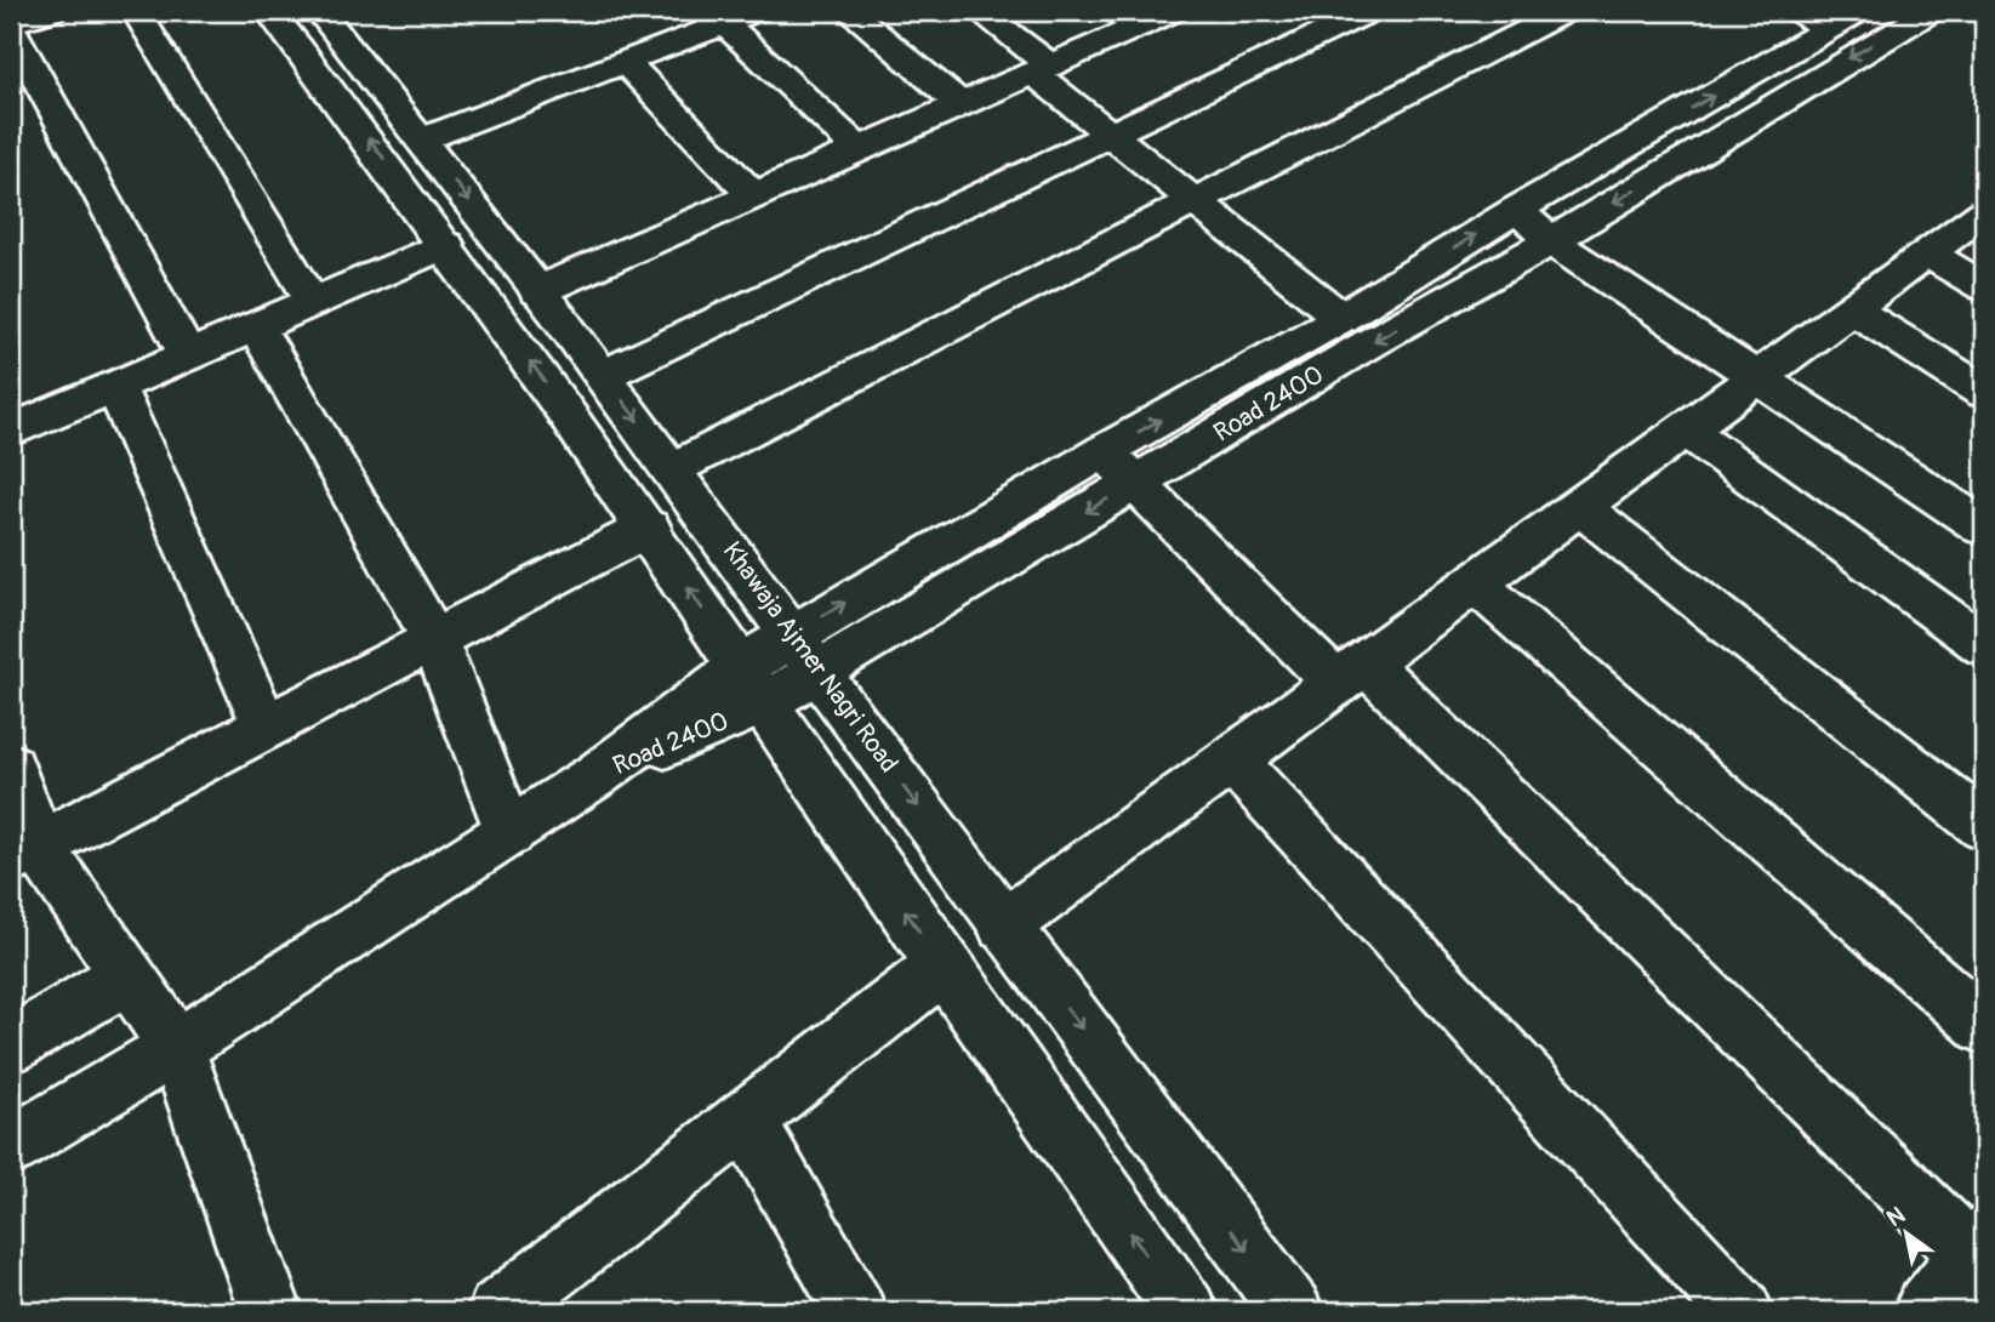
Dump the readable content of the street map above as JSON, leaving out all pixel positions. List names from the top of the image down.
{
  "streets": {
    "street": ["Road 2400", "Khawaja Ajmer Nagri Road"]
  },
  "crossings": [
    ["Road 2400", "Khawaja Ajmer Nagri Road"]
  ],
  "north": "top left"
}
